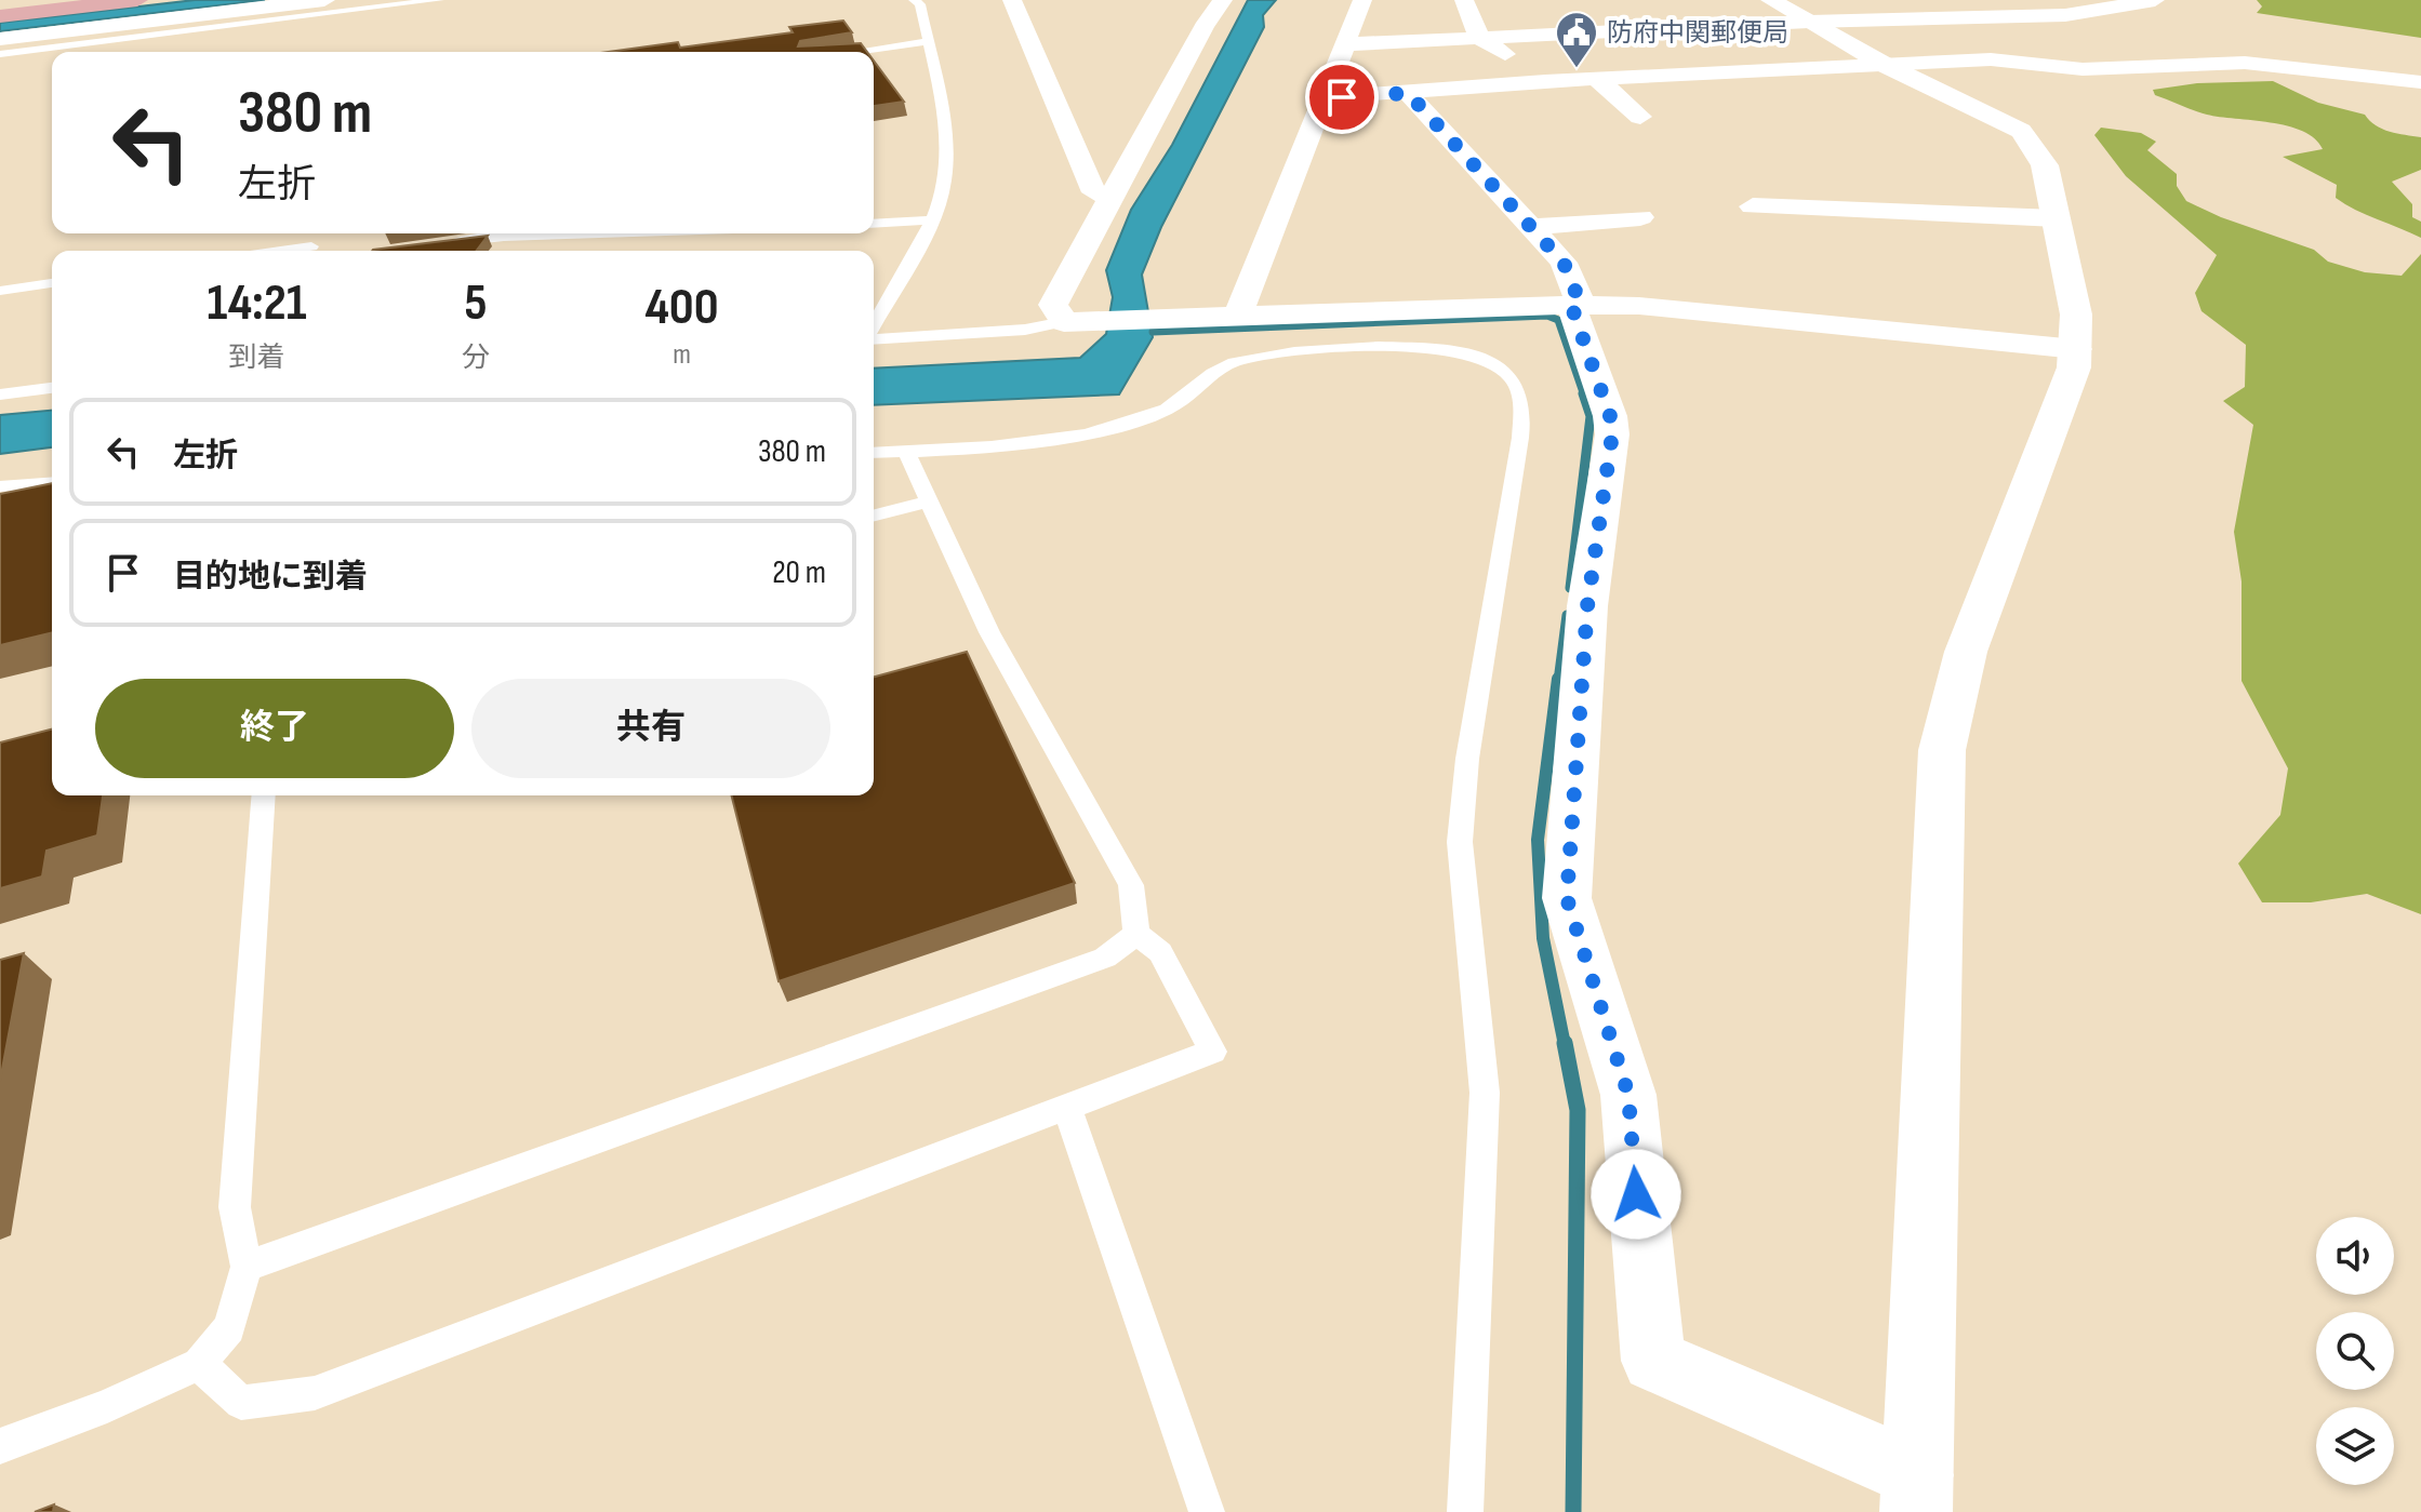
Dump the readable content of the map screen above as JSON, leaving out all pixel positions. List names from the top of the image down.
{
  "places": {
    "public building": ["防府中関郵便局"]
  },
  "page": {
    "turn": ["380 m", "左折"],
    "eta": [
      "14:21",
      "到着",
      "5",
      "分",
      "400",
      "m"
    ],
    "list": [
      {
        "name": "左折",
        "value": "380 m"
      },
      {
        "name": "目的地に到着",
        "value": "20 m"
      }
    ],
    "buttons": ["終了", "共有"]
  }
}
